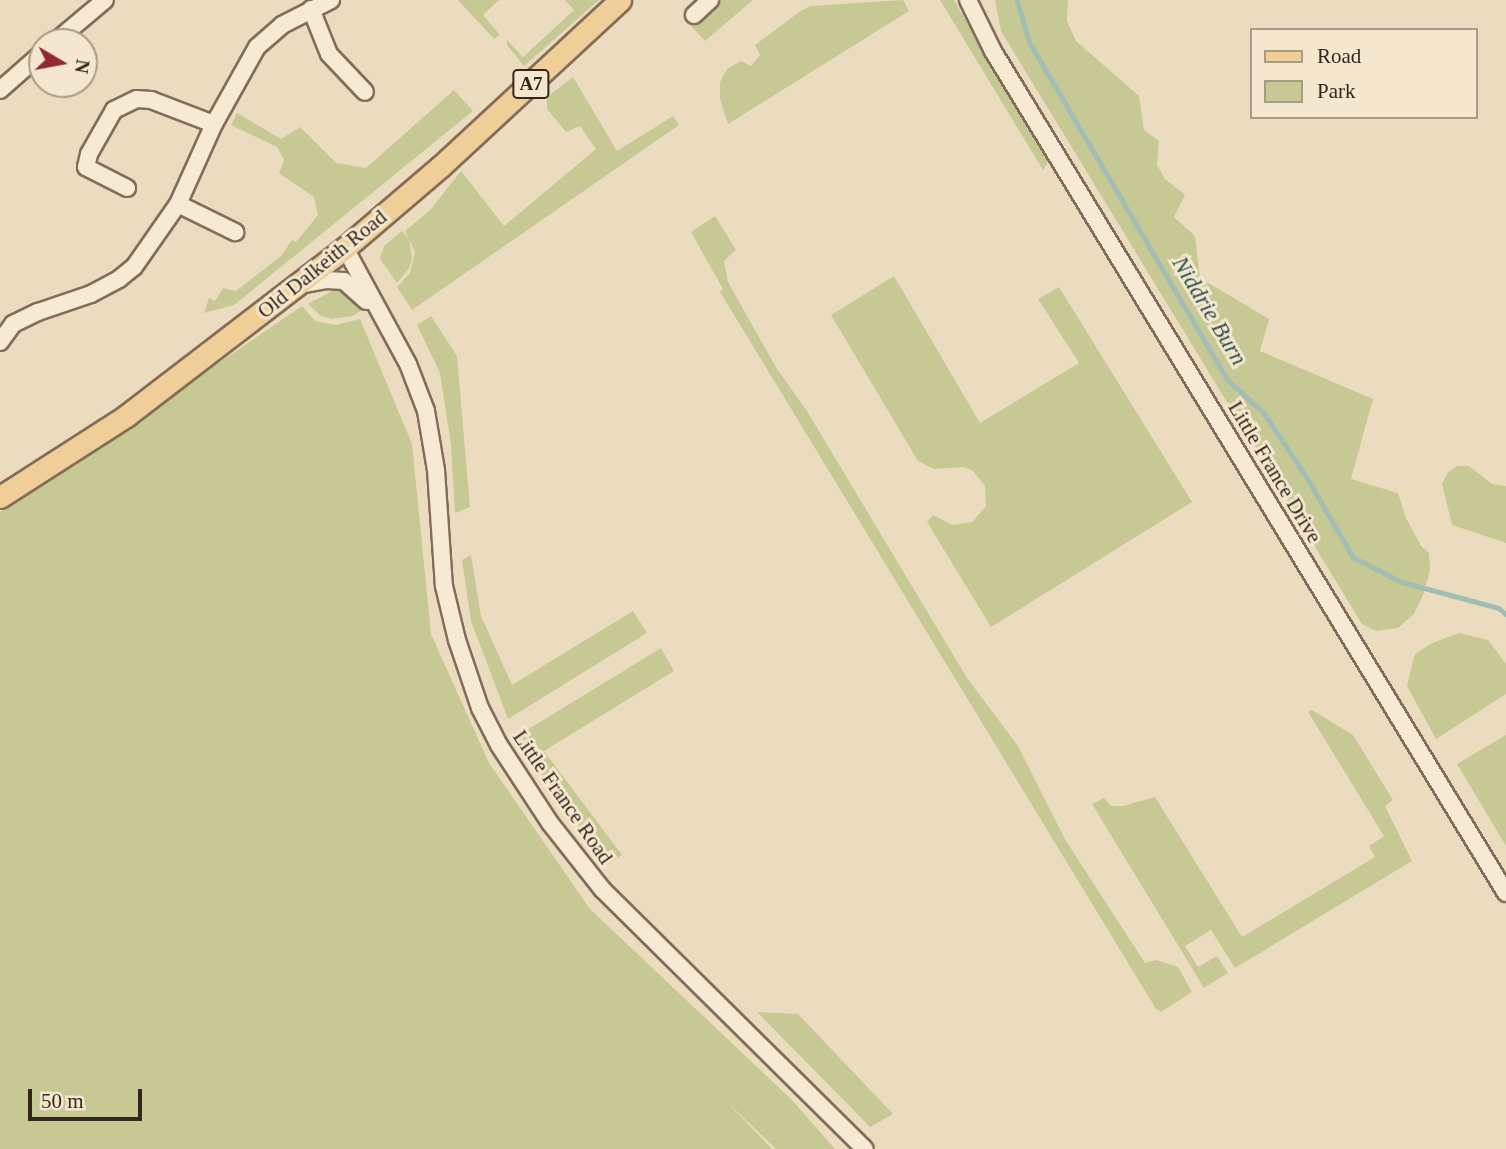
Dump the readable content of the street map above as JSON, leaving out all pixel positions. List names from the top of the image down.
{
  "streets": {
    "main road": ["A7", "Old Dalkeith Road"],
    "street": ["Little France Drive", "Little France Road"]
  },
  "crossings": [
    ["Old Dalkeith Road", "Little France Road"]
  ],
  "water": ["Niddrie Burn"],
  "legend": ["Road", "Park"],
  "scale_bar": "50 m",
  "north": "right"
}
